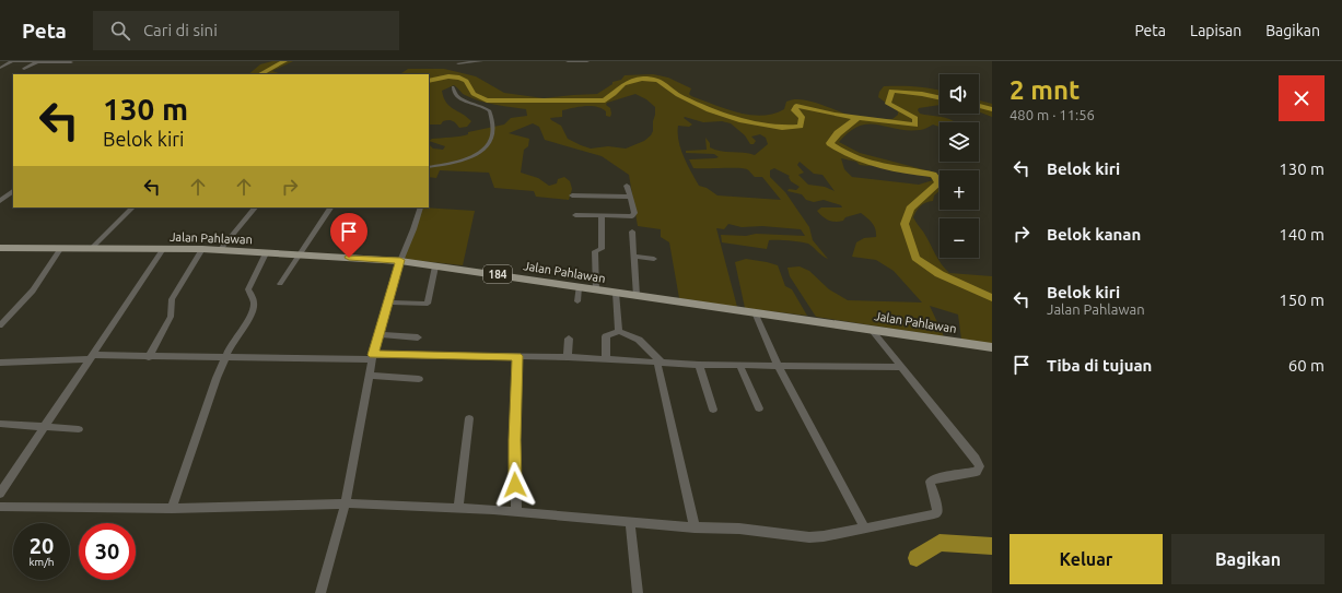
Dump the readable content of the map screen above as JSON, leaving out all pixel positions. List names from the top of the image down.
{
  "streets": {
    "main road": ["Jalan Pahlawan", "184"]
  },
  "page": {
    "header": "Peta",
    "search": "Cari di sini",
    "nav": ["Peta", "Lapisan", "Bagikan"],
    "heading": ["2 mnt", "480 m · 11:56"],
    "map_buttons": ["+", "−"],
    "turn": ["130 m", "Belok kiri"],
    "list": [
      {
        "name": "Belok kiri",
        "value": "130 m"
      },
      {
        "name": "Belok kanan",
        "value": "140 m"
      },
      {
        "name": "Belok kiri",
        "note": "Jalan Pahlawan",
        "value": "150 m"
      },
      {
        "name": "Tiba di tujuan",
        "value": "60 m"
      }
    ],
    "speed": "20 km/h",
    "limit": "30",
    "buttons": ["Keluar", "Bagikan"]
  }
}
